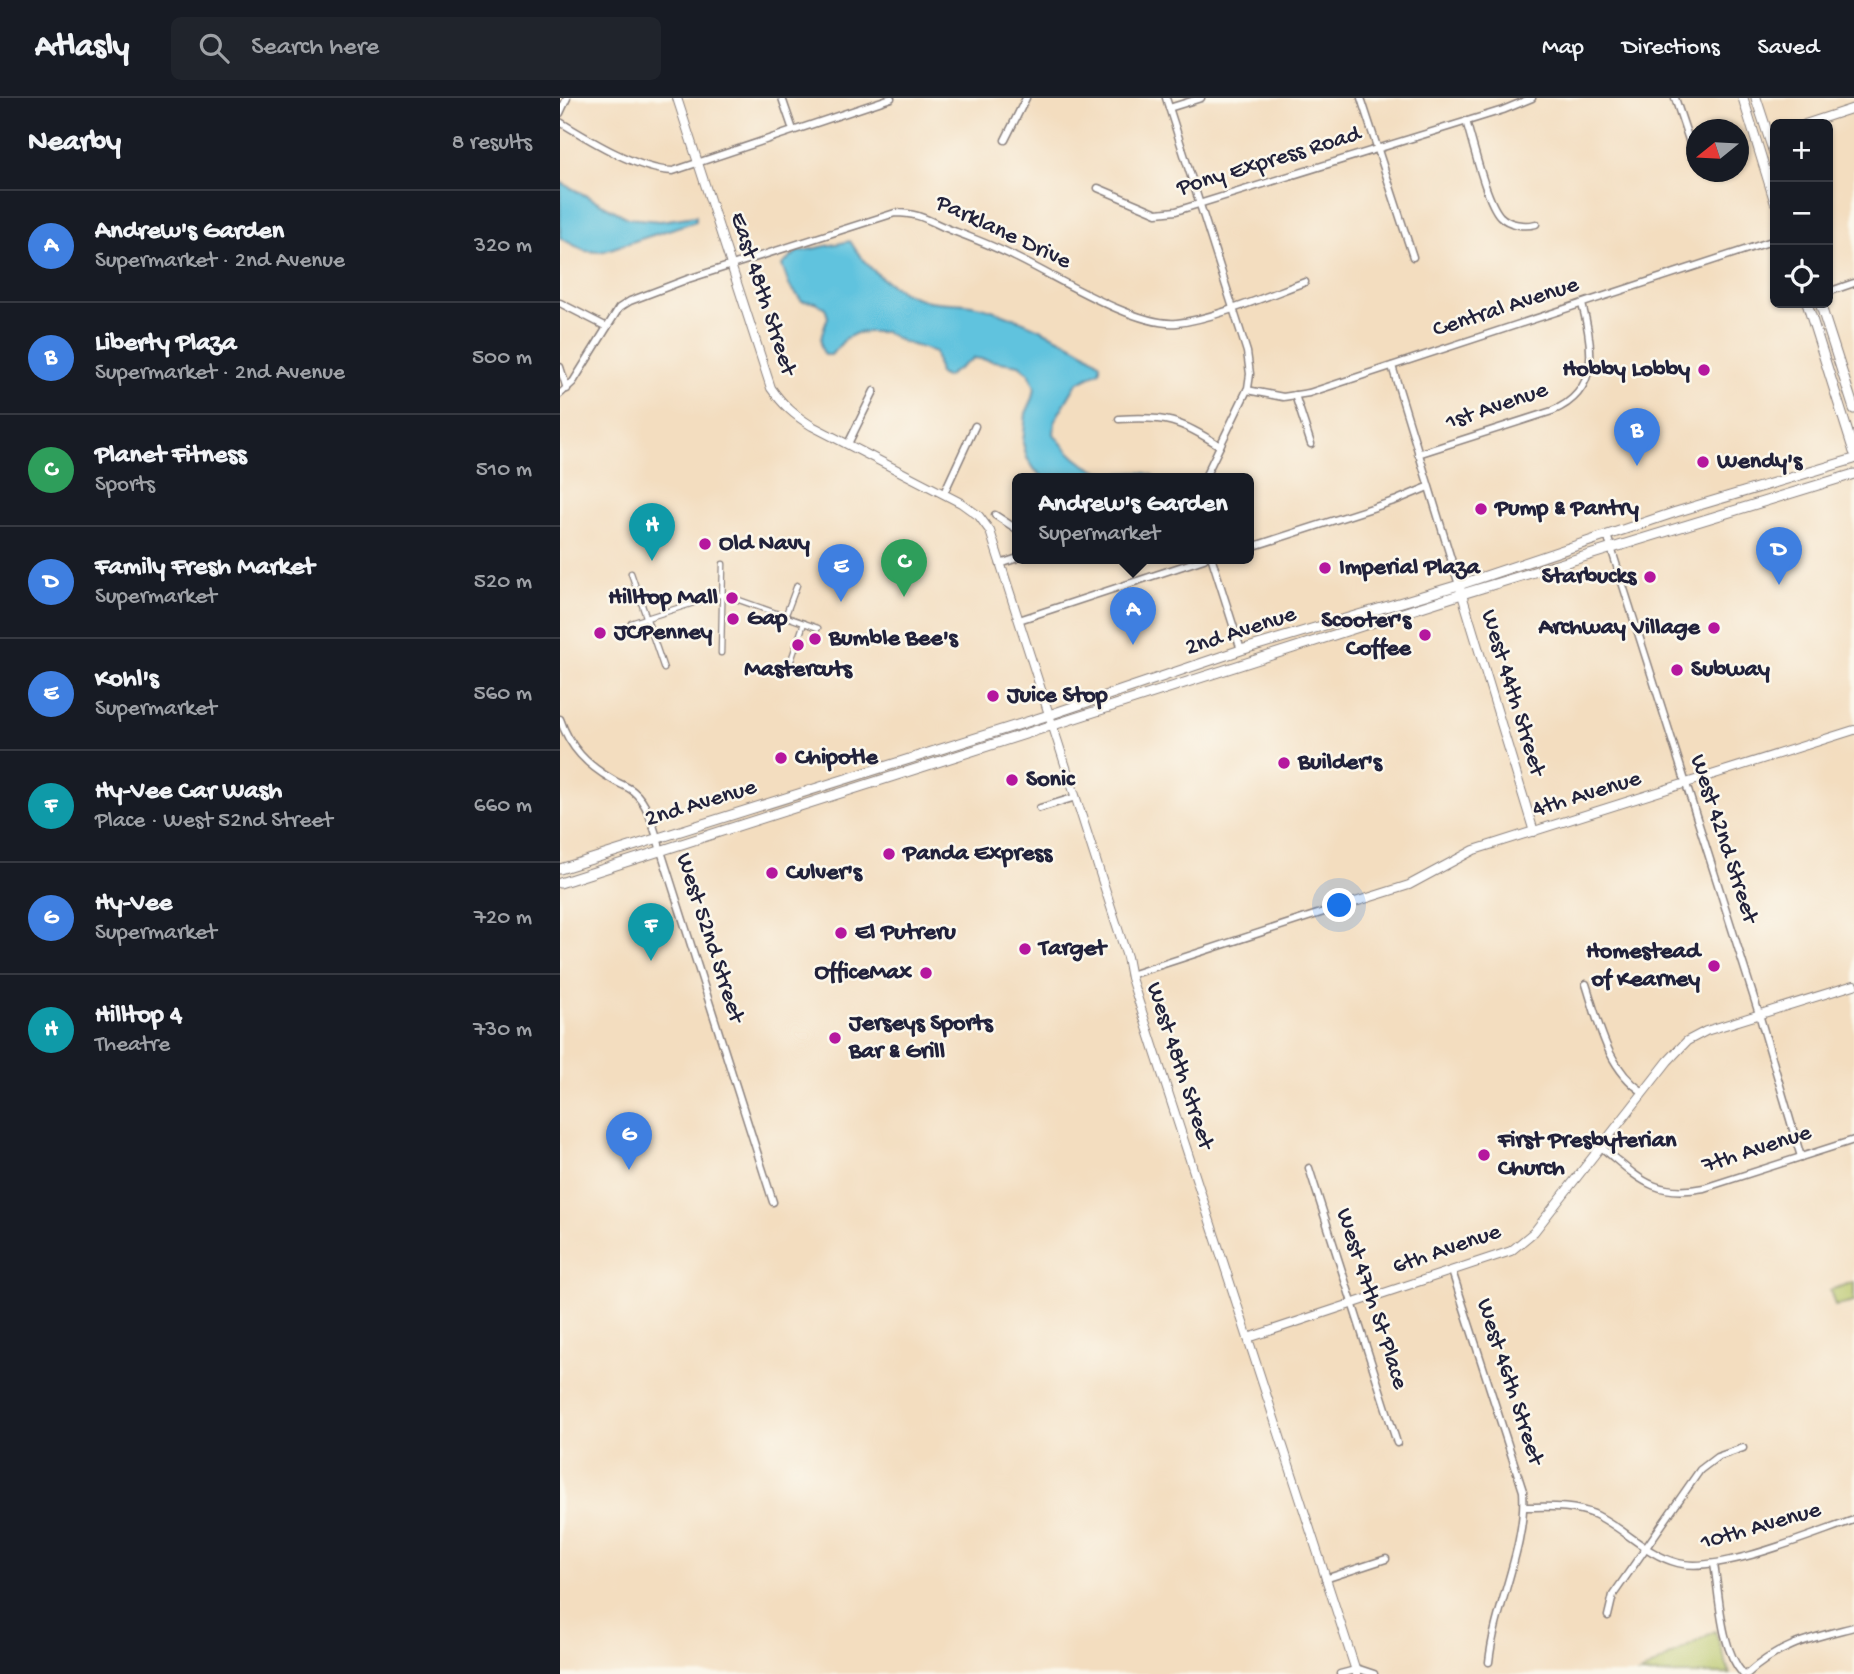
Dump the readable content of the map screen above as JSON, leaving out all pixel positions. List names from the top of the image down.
{
  "streets": {
    "main road": ["2nd Avenue"],
    "street": [
      "Pony Express Road",
      "Parklane Drive",
      "East 48th Street",
      "Central Avenue",
      "1st Avenue",
      "West 44th Street",
      "4th Avenue",
      "West 42nd Street",
      "West 52nd Street",
      "West 48th Street",
      "7th Avenue",
      "6th Avenue",
      "West 47th St Place",
      "West 46th Street",
      "10th Avenue"
    ]
  },
  "crossings": [
    ["Parklane Drive", "East 48th Street"],
    ["East 48th Street", "West 48th Street"],
    ["Central Avenue", "1st Avenue"],
    ["Central Avenue", "West 44th Street"],
    ["1st Avenue", "West 44th Street"],
    ["2nd Avenue", "West 44th Street"],
    ["2nd Avenue", "West 42nd Street"],
    ["2nd Avenue", "West 52nd Street"],
    ["2nd Avenue", "West 48th Street"],
    ["West 44th Street", "4th Avenue"],
    ["4th Avenue", "West 42nd Street"],
    ["West 42nd Street", "7th Avenue"],
    ["West 42nd Street", "6th Avenue"],
    ["West 48th Street", "6th Avenue"],
    ["7th Avenue", "6th Avenue"],
    ["6th Avenue", "West 47th St Place"],
    ["6th Avenue", "West 46th Street"],
    ["West 46th Street", "10th Avenue"]
  ],
  "places": [
    "Hobby Lobby",
    "Wendy's",
    "Pump & Pantry",
    "Old Navy",
    "Imperial Plaza",
    "Starbucks",
    "Hilltop Mall",
    "Gap",
    "Archway Village",
    "JCPenney",
    "Scooter's Coffee",
    "Bumble Bee's",
    "Mastercuts",
    "Subway",
    "Juice Stop",
    "Chipotle",
    "Builder's",
    "Sonic",
    "Panda Express",
    "Culver's",
    "El Putreru",
    "Target",
    "Homestead of Kearney",
    "OfficeMax",
    "Jerseys Sports Bar & Grill",
    "First Presbyterian Church"
  ],
  "north": "left",
  "page": {
    "header": "Atlasly",
    "search": "Search here",
    "nav": ["Map", "Directions", "Saved"],
    "heading": ["Nearby", "8 results"],
    "map_buttons": ["+", "−"],
    "list": [
      {
        "mark": "A",
        "name": "Andrew's Garden",
        "note": "Supermarket · 2nd Avenue",
        "value": "320 m"
      },
      {
        "mark": "B",
        "name": "Liberty Plaza",
        "note": "Supermarket · 2nd Avenue",
        "value": "500 m"
      },
      {
        "mark": "C",
        "name": "Planet Fitness",
        "note": "Sports",
        "value": "510 m"
      },
      {
        "mark": "D",
        "name": "Family Fresh Market",
        "note": "Supermarket",
        "value": "520 m"
      },
      {
        "mark": "E",
        "name": "Kohl's",
        "note": "Supermarket",
        "value": "560 m"
      },
      {
        "mark": "F",
        "name": "Hy-Vee Car Wash",
        "note": "Place · West 52nd Street",
        "value": "660 m"
      },
      {
        "mark": "G",
        "name": "Hy-Vee",
        "note": "Supermarket",
        "value": "720 m"
      },
      {
        "mark": "H",
        "name": "Hilltop 4",
        "note": "Theatre",
        "value": "730 m"
      }
    ],
    "pins": [
      "B",
      "H",
      "D",
      "C",
      "E",
      "A",
      "F",
      "G"
    ],
    "popup": ["Andrew's Garden", "Supermarket"]
  }
}
